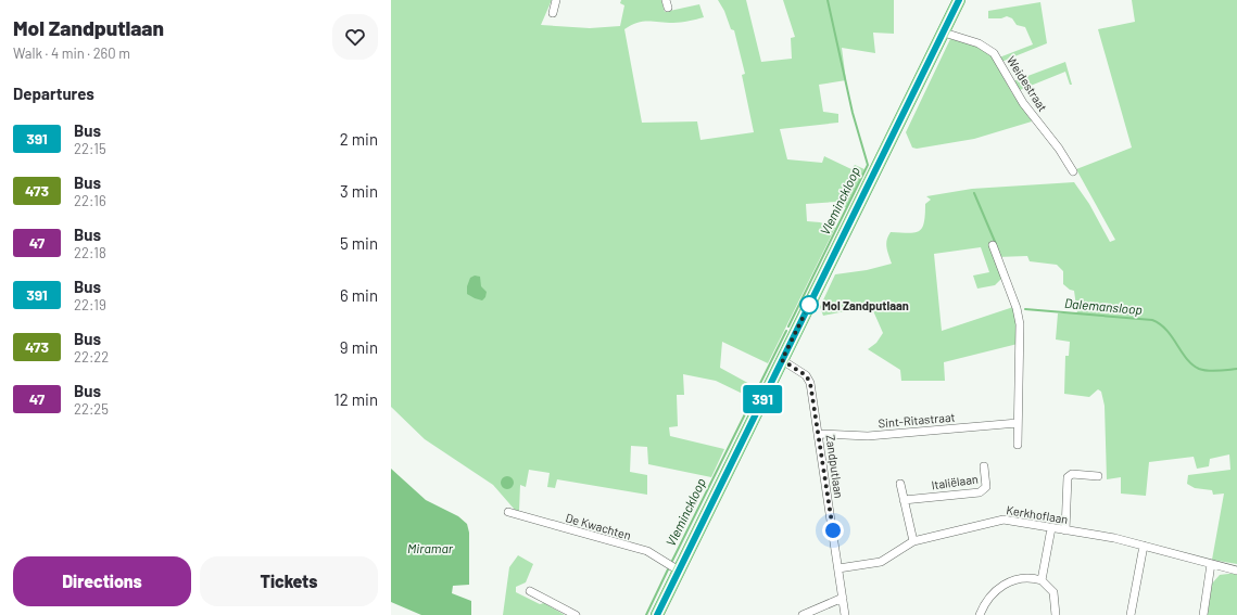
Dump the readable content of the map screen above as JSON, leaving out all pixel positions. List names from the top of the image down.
{
  "streets": {
    "street": [
      "Weidestraat",
      "Sint-Ritastraat",
      "Zandputlaan",
      "Italiëlaan",
      "Kerkhoflaan",
      "De Kwachten"
    ]
  },
  "crossings": [
    ["Sint-Ritastraat", "Zandputlaan"],
    ["Zandputlaan", "Kerkhoflaan"]
  ],
  "water": ["Vleminckloop", "Dalemansloop", "Miramar"],
  "places": ["Mol Zandputlaan"],
  "lines": ["bus line 391"],
  "page": {
    "heading": [
      ["Mol Zandputlaan", "Walk · 4 min · 260 m"],
      "Departures"
    ],
    "on_map": "391",
    "list": [
      {
        "mark": "391",
        "name": "Bus",
        "note": "22:15",
        "value": "2 min"
      },
      {
        "mark": "473",
        "name": "Bus",
        "note": "22:16",
        "value": "3 min"
      },
      {
        "mark": "47",
        "name": "Bus",
        "note": "22:18",
        "value": "5 min"
      },
      {
        "mark": "391",
        "name": "Bus",
        "note": "22:19",
        "value": "6 min"
      },
      {
        "mark": "473",
        "name": "Bus",
        "note": "22:22",
        "value": "9 min"
      },
      {
        "mark": "47",
        "name": "Bus",
        "note": "22:25",
        "value": "12 min"
      }
    ],
    "buttons": ["Directions", "Tickets"]
  }
}
